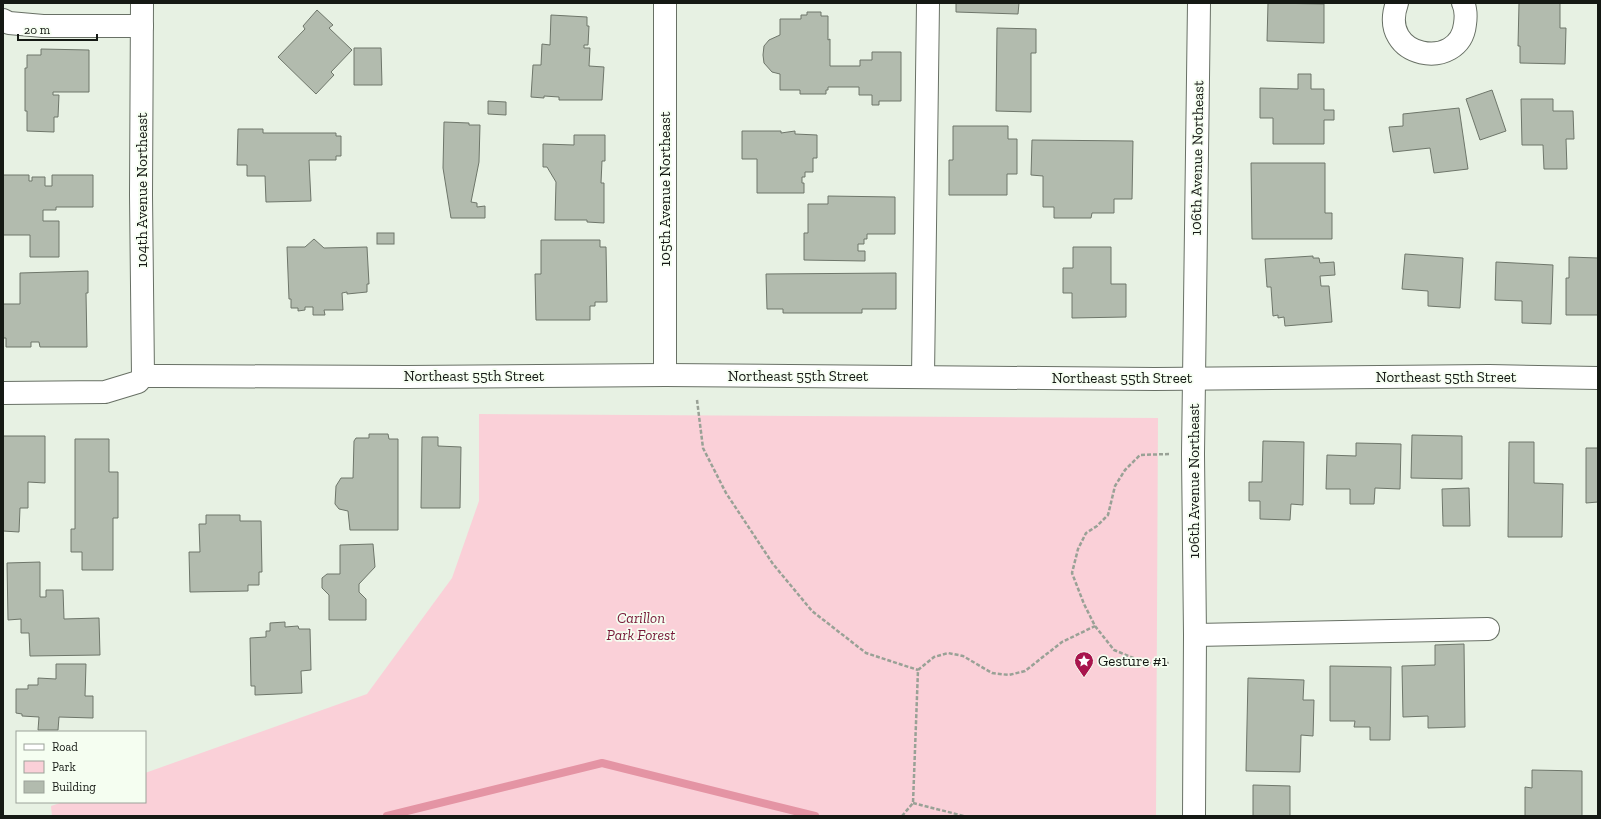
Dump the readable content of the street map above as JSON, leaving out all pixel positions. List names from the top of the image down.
{
  "streets": {
    "street": [
      "106th Avenue Northeast",
      "105th Avenue Northeast",
      "104th Avenue Northeast",
      "Northeast 55th Street"
    ]
  },
  "crossings": [
    ["106th Avenue Northeast", "Northeast 55th Street"],
    ["105th Avenue Northeast", "Northeast 55th Street"],
    ["104th Avenue Northeast", "Northeast 55th Street"]
  ],
  "parks": ["Carillon Park Forest"],
  "places": {
    "place": ["Gesture #1"]
  },
  "legend": ["Road", "Park", "Building"],
  "scale_bar": "20 m"
}
